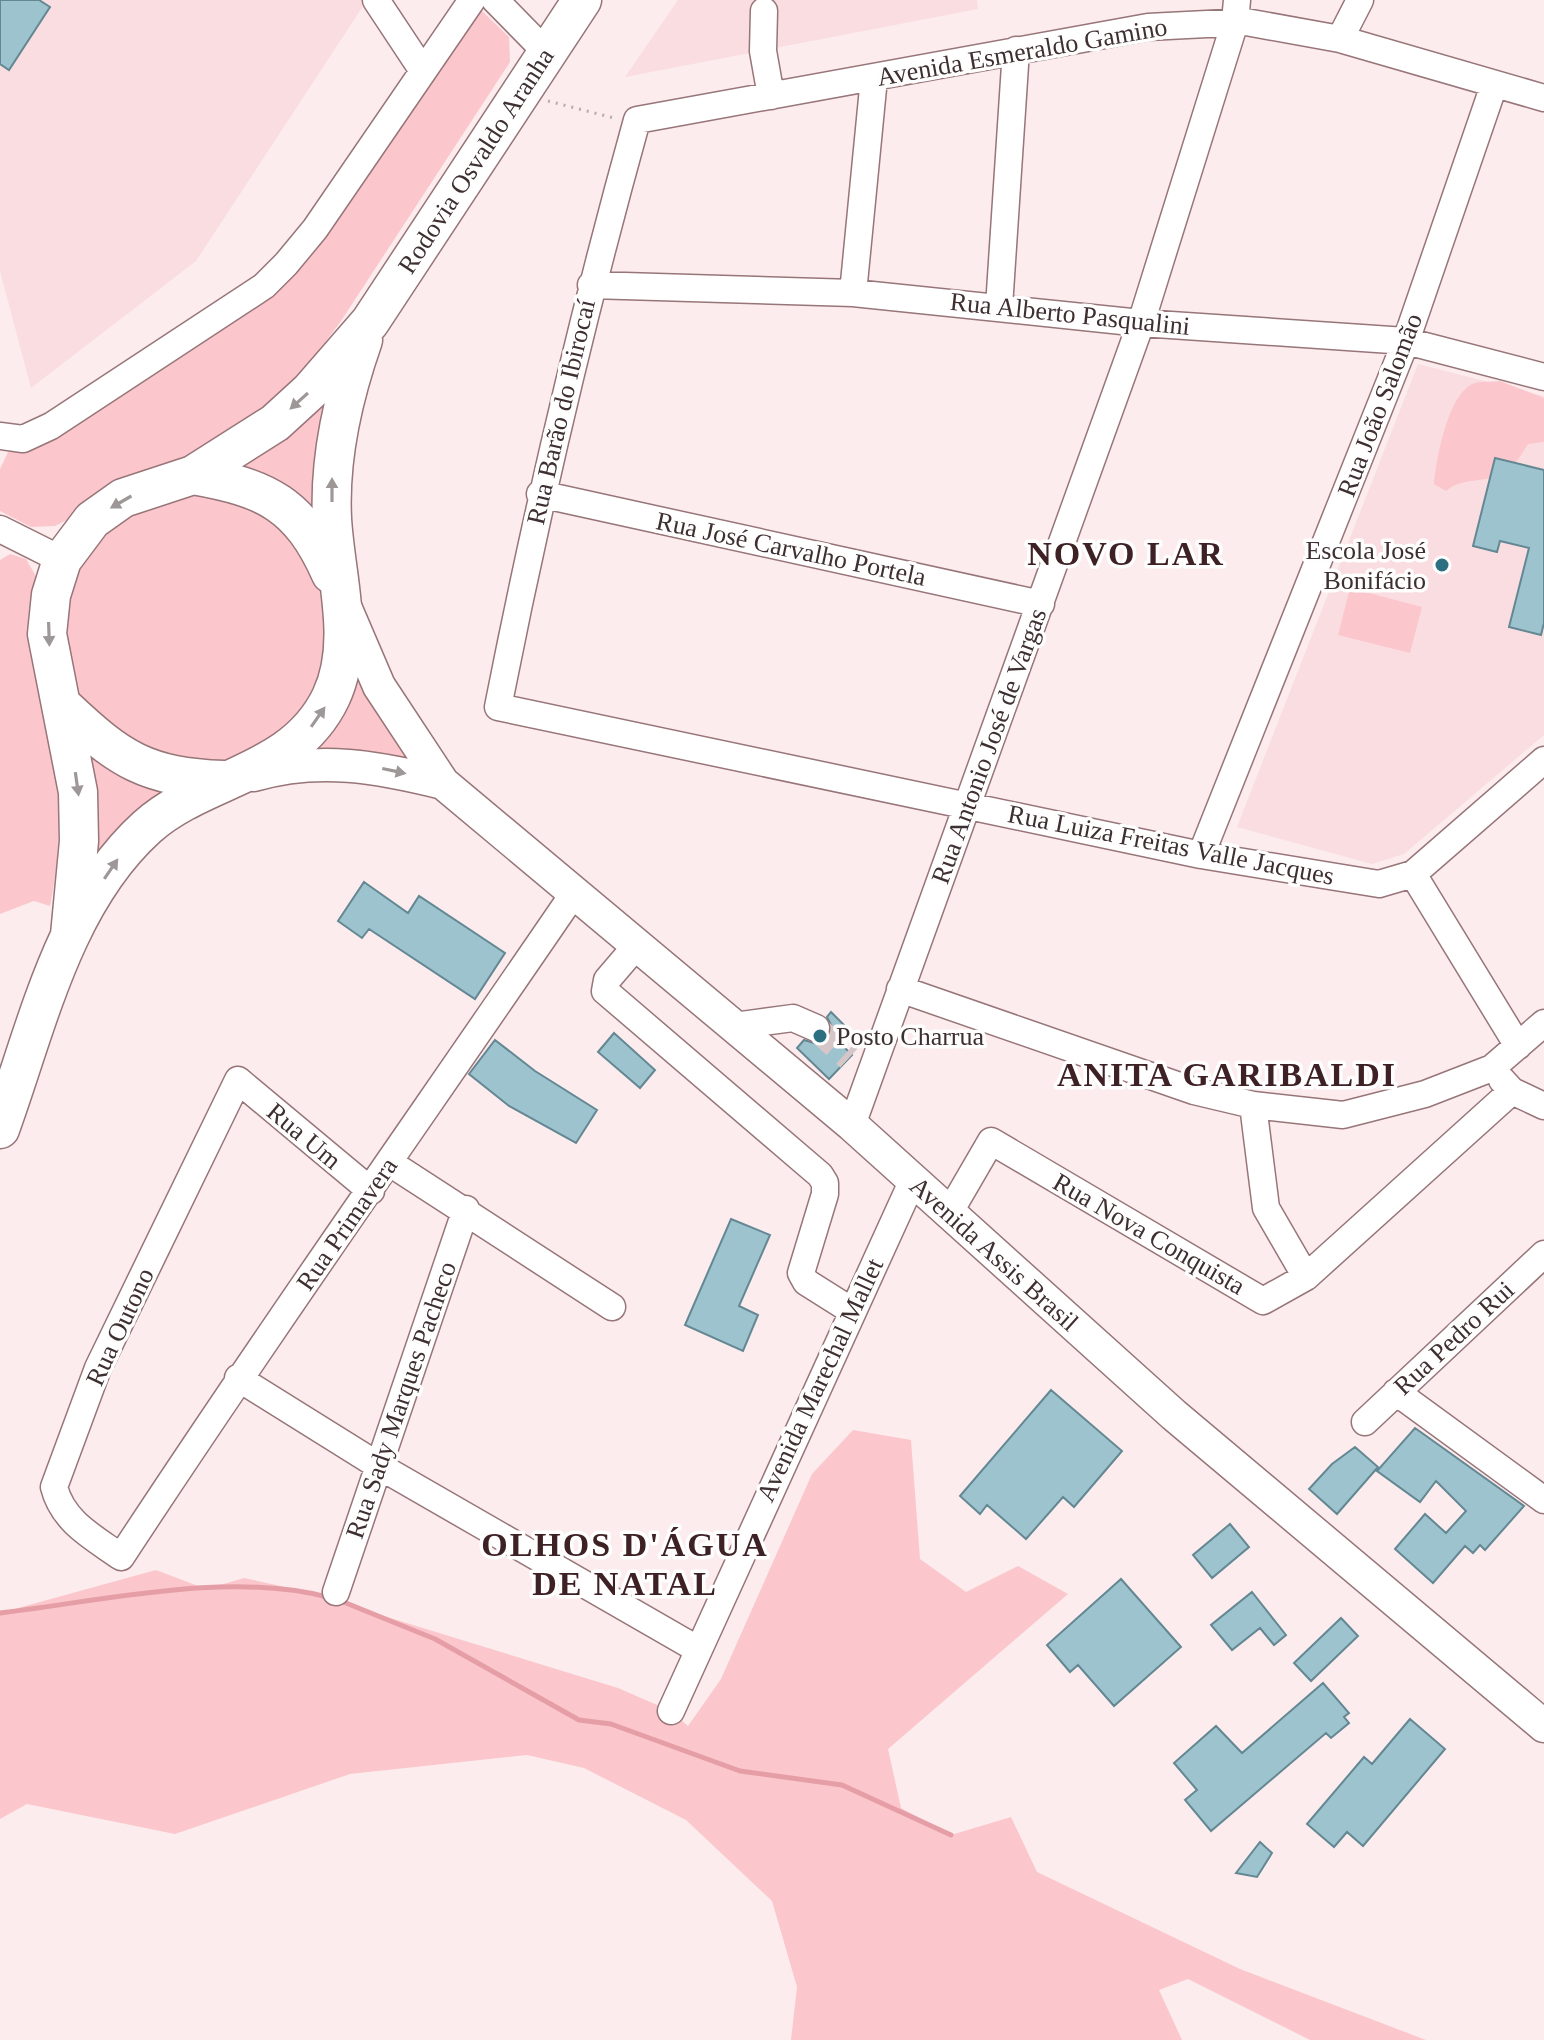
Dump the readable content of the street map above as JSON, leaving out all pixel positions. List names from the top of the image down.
{
  "streets": {
    "highway": ["Rodovia Osvaldo Aranha"],
    "main road": ["Avenida Assis Brasil"],
    "street": [
      "Avenida Esmeraldo Gamino",
      "Rua Alberto Pasqualini",
      "Rua João Salomão",
      "Rua Barão do Ibirocaí",
      "Rua José Carvalho Portela",
      "Rua Antonio José de Vargas",
      "Rua Luiza Freitas Valle Jacques",
      "Rua Um",
      "Rua Primavera",
      "Rua Nova Conquista",
      "Rua Outono",
      "Rua Pedro Rui",
      "Avenida Marechal Mallet",
      "Rua Sady Marques Pacheco"
    ]
  },
  "crossings": [
    ["Avenida Esmeraldo Gamino", "Rua João Salomão"],
    ["Avenida Esmeraldo Gamino", "Rua Barão do Ibirocaí"],
    ["Avenida Esmeraldo Gamino", "Rua Antonio José de Vargas"],
    ["Rua Alberto Pasqualini", "Rua João Salomão"],
    ["Rua Alberto Pasqualini", "Rua Barão do Ibirocaí"],
    ["Rua Alberto Pasqualini", "Rua Antonio José de Vargas"],
    ["Rua João Salomão", "Rua Luiza Freitas Valle Jacques"],
    ["Rua Barão do Ibirocaí", "Rua José Carvalho Portela"],
    ["Rua Barão do Ibirocaí", "Rua Luiza Freitas Valle Jacques"],
    ["Rua José Carvalho Portela", "Rua Antonio José de Vargas"],
    ["Rua Antonio José de Vargas", "Rua Luiza Freitas Valle Jacques"],
    ["Rua Antonio José de Vargas", "Avenida Assis Brasil"],
    ["Rua Um", "Rua Primavera"],
    ["Rua Um", "Rua Outono"],
    ["Rua Primavera", "Avenida Assis Brasil"],
    ["Rua Primavera", "Rua Outono"],
    ["Rua Nova Conquista", "Avenida Assis Brasil"],
    ["Avenida Assis Brasil", "Avenida Marechal Mallet"]
  ],
  "districts": ["NOVO LAR", "ANITA GARIBALDI", "OLHOS D'ÁGUA DE NATAL"],
  "places": ["Escola José Bonifácio", "Posto Charrua"]
}
